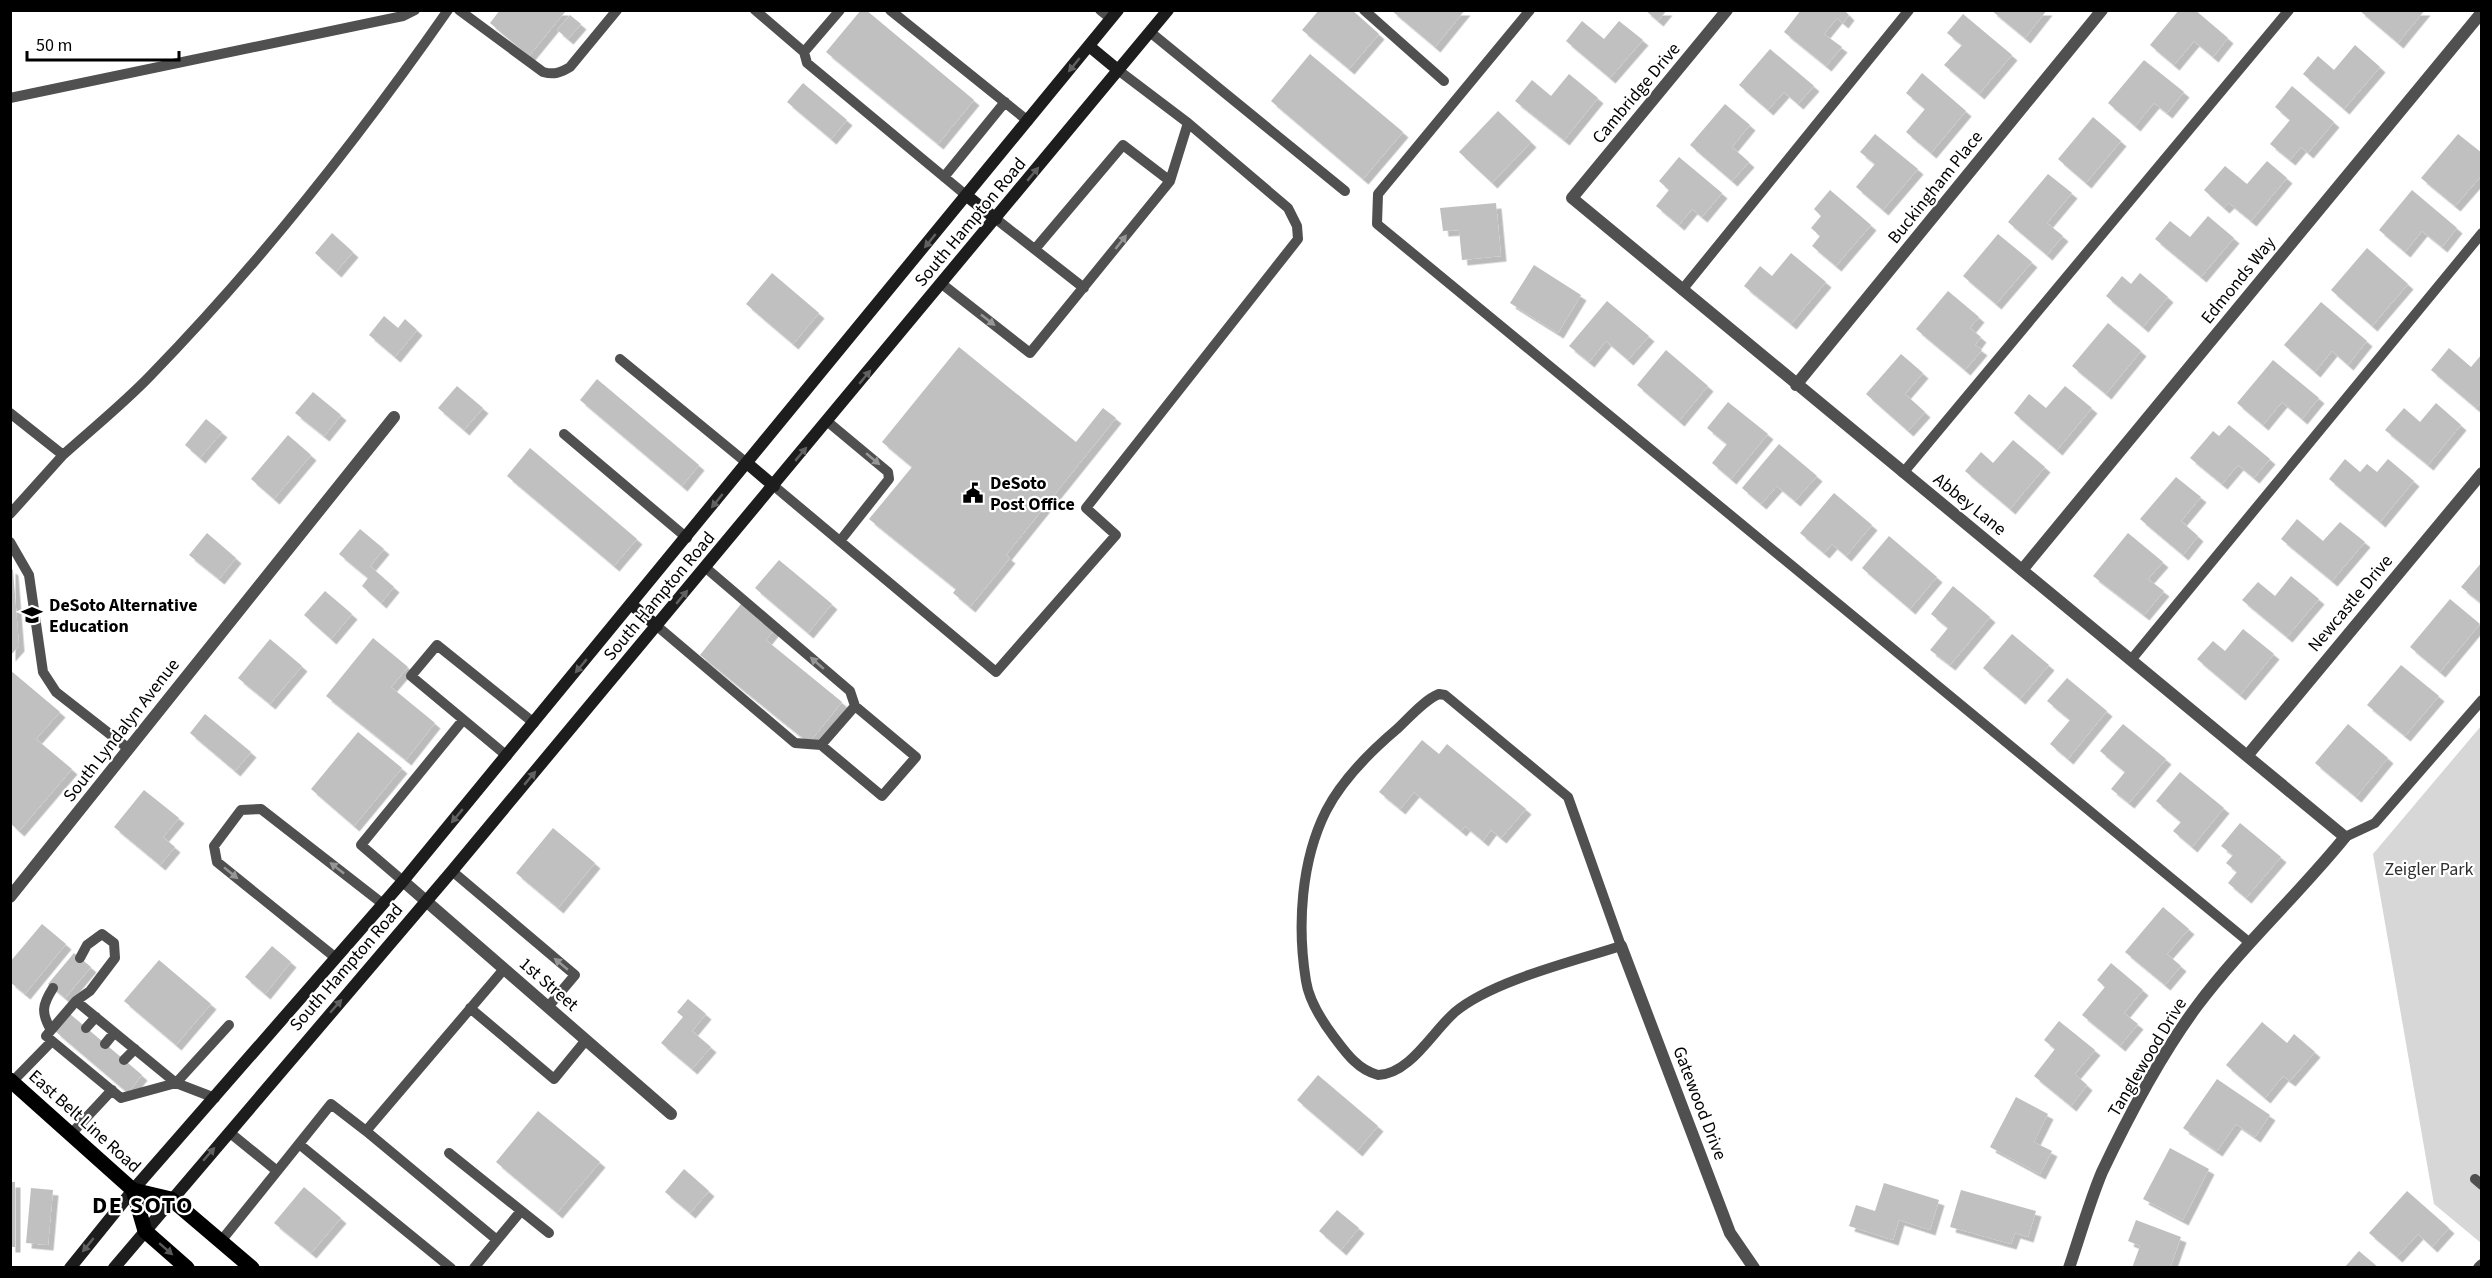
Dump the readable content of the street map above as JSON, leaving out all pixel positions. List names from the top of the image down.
{
  "streets": {
    "main road": ["South Hampton Road", "East Belt Line Road"],
    "street": [
      "Cambridge Drive",
      "Buckingham Place",
      "Edmonds Way",
      "Abbey Lane",
      "Newcastle Drive",
      "South Lyndalyn Avenue",
      "1st Street",
      "Tanglewood Drive",
      "Gatewood Drive"
    ]
  },
  "crossings": [
    ["Cambridge Drive", "Abbey Lane"],
    ["Buckingham Place", "Abbey Lane"],
    ["South Hampton Road", "1st Street"],
    ["South Hampton Road", "East Belt Line Road"],
    ["Edmonds Way", "Abbey Lane"],
    ["Abbey Lane", "Newcastle Drive"],
    ["Abbey Lane", "Tanglewood Drive"]
  ],
  "districts": ["DE SOTO"],
  "parks": ["Zeigler Park"],
  "places": {
    "public building": ["DeSoto Post Office"],
    "school or university": ["DeSoto Alternative Education"]
  },
  "scale_bar": "50 m"
}
